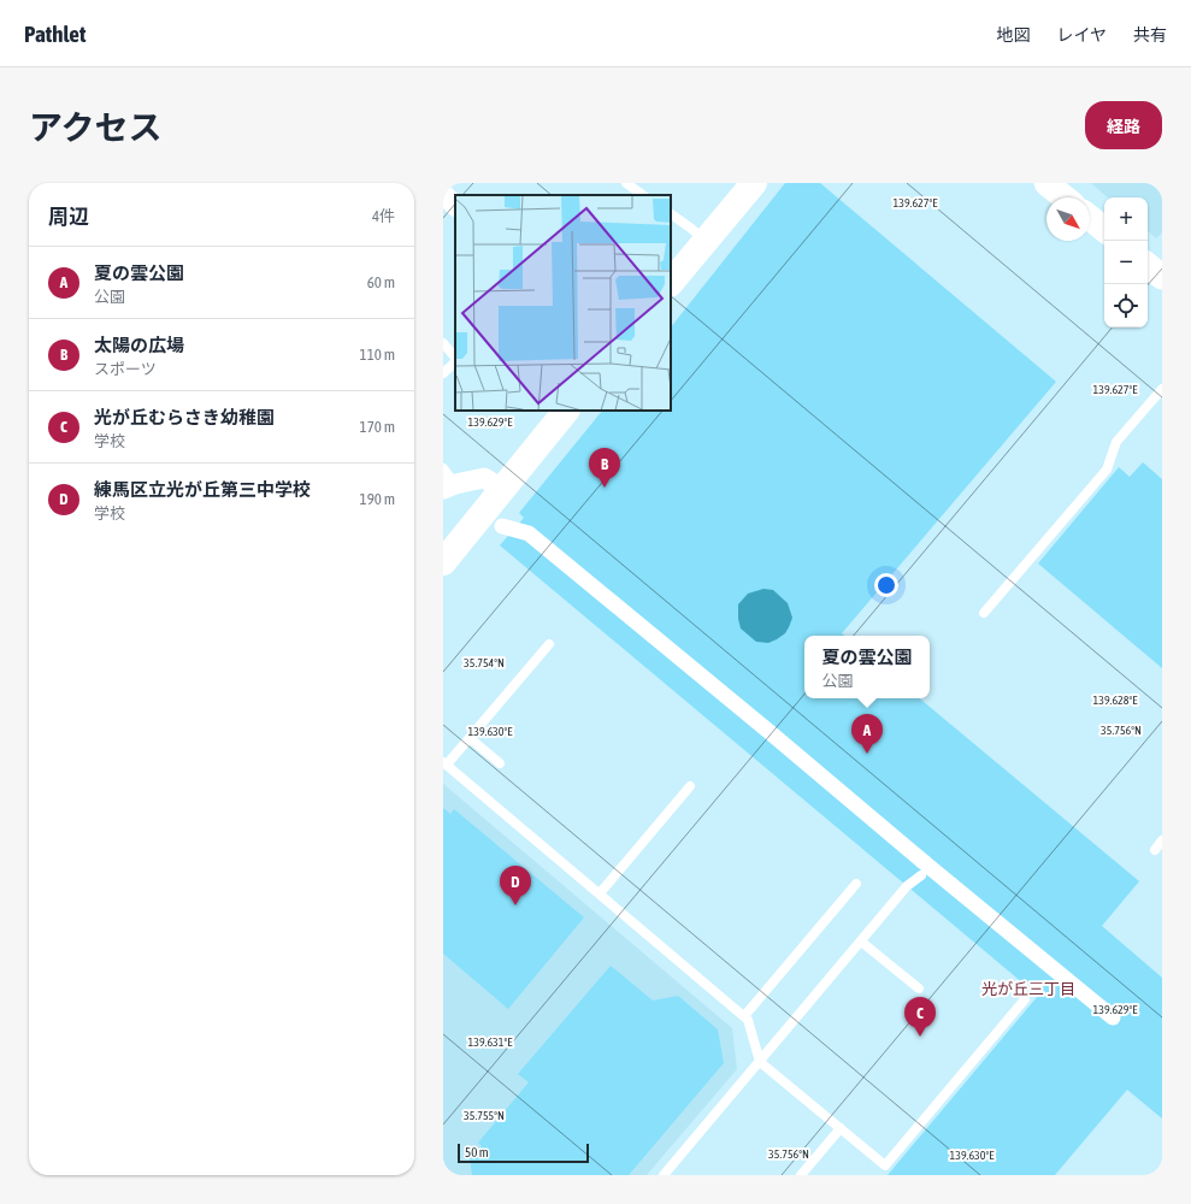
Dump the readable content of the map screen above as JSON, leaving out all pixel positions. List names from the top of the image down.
{
  "districts": ["光が丘三丁目"],
  "scale_bar": "50 m",
  "north": "bottom right",
  "page": {
    "header": "Pathlet",
    "nav": ["地図", "レイヤ", "共有"],
    "title": "アクセス",
    "buttons": "経路",
    "heading": ["周辺", "4件"],
    "map_buttons": ["+", "−"],
    "list": [
      {
        "mark": "A",
        "name": "夏の雲公園",
        "note": "公園",
        "value": "60 m"
      },
      {
        "mark": "B",
        "name": "太陽の広場",
        "note": "スポーツ",
        "value": "110 m"
      },
      {
        "mark": "C",
        "name": "光が丘むらさき幼稚園",
        "note": "学校",
        "value": "170 m"
      },
      {
        "mark": "D",
        "name": "練馬区立光が丘第三中学校",
        "note": "学校",
        "value": "190 m"
      }
    ],
    "pins": [
      "B",
      "A",
      "D",
      "C"
    ],
    "popup": ["夏の雲公園", "公園"],
    "scale": "50 m"
  },
  "coordinates": [
    "139.627°E",
    "139.629°E",
    "35.754°N",
    "139.628°E",
    "35.756°N",
    "139.630°E",
    "139.631°E",
    "35.755°N"
  ]
}
